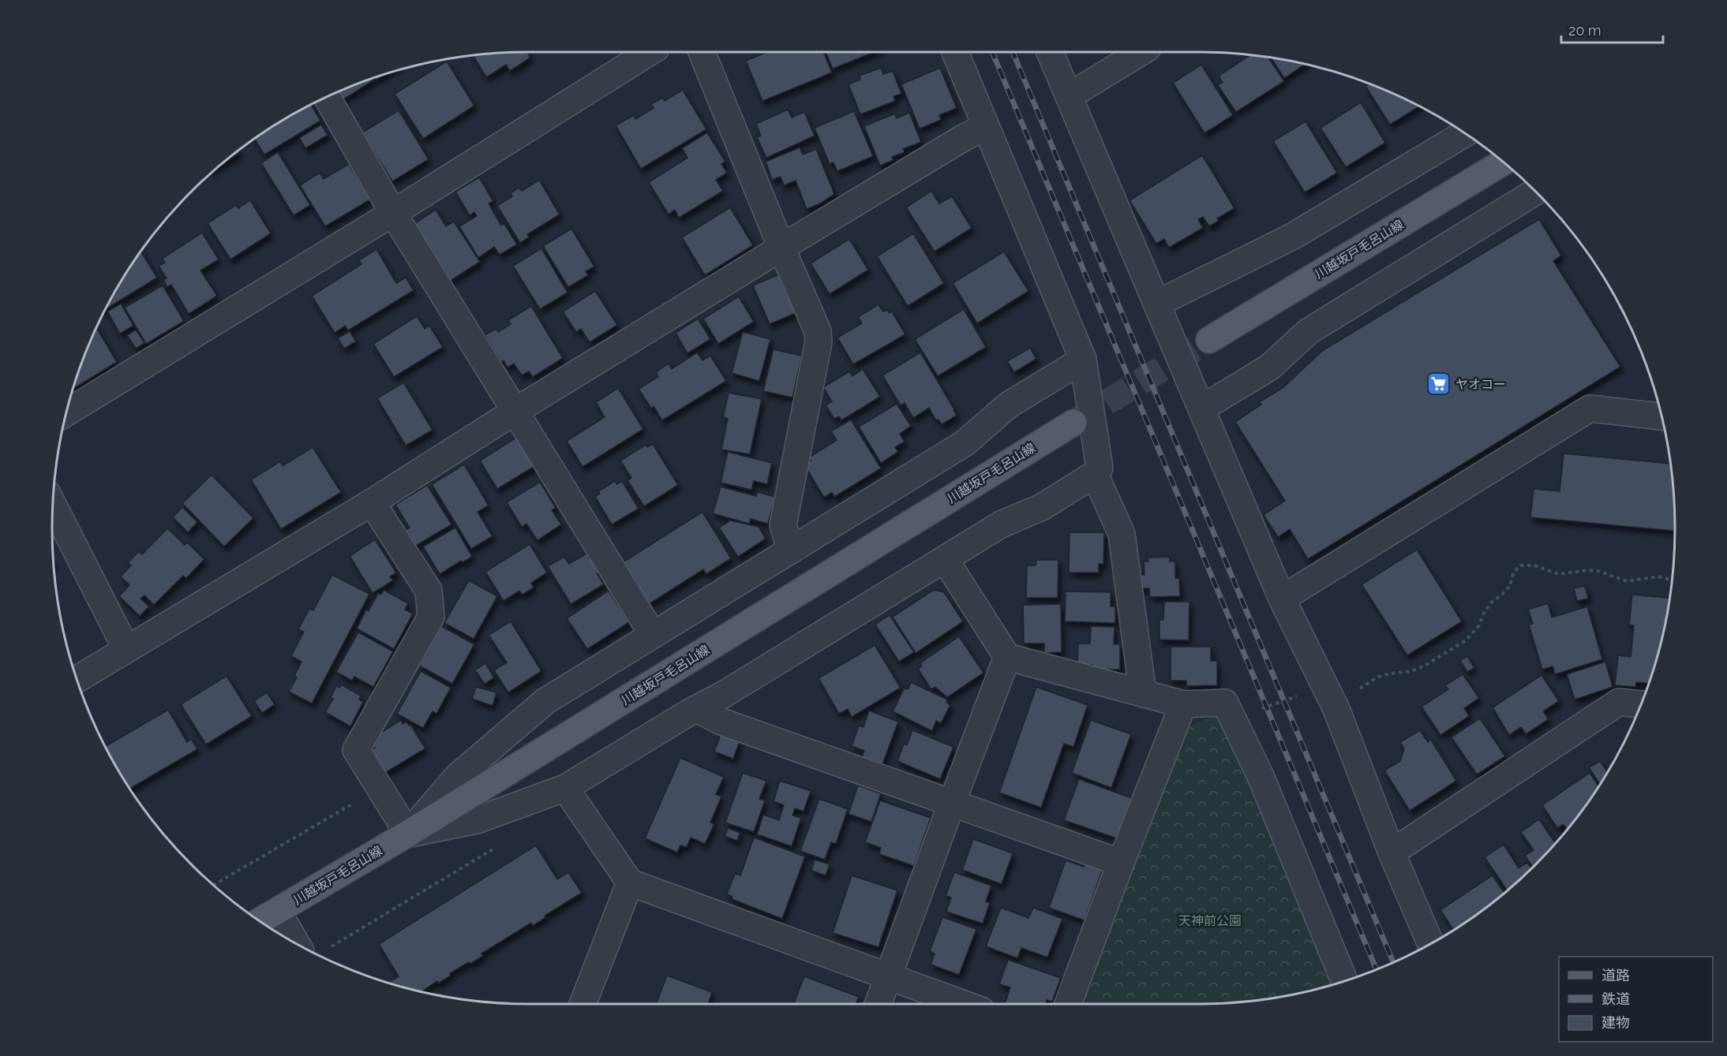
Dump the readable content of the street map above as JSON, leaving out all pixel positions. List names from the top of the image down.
{
  "streets": {
    "main road": ["川越坂戸毛呂山線"]
  },
  "parks": ["天神前公園"],
  "places": {
    "supermarket": ["ヤオコー"]
  },
  "legend": ["道路", "鉄道", "建物"],
  "scale_bar": "20 m"
}
